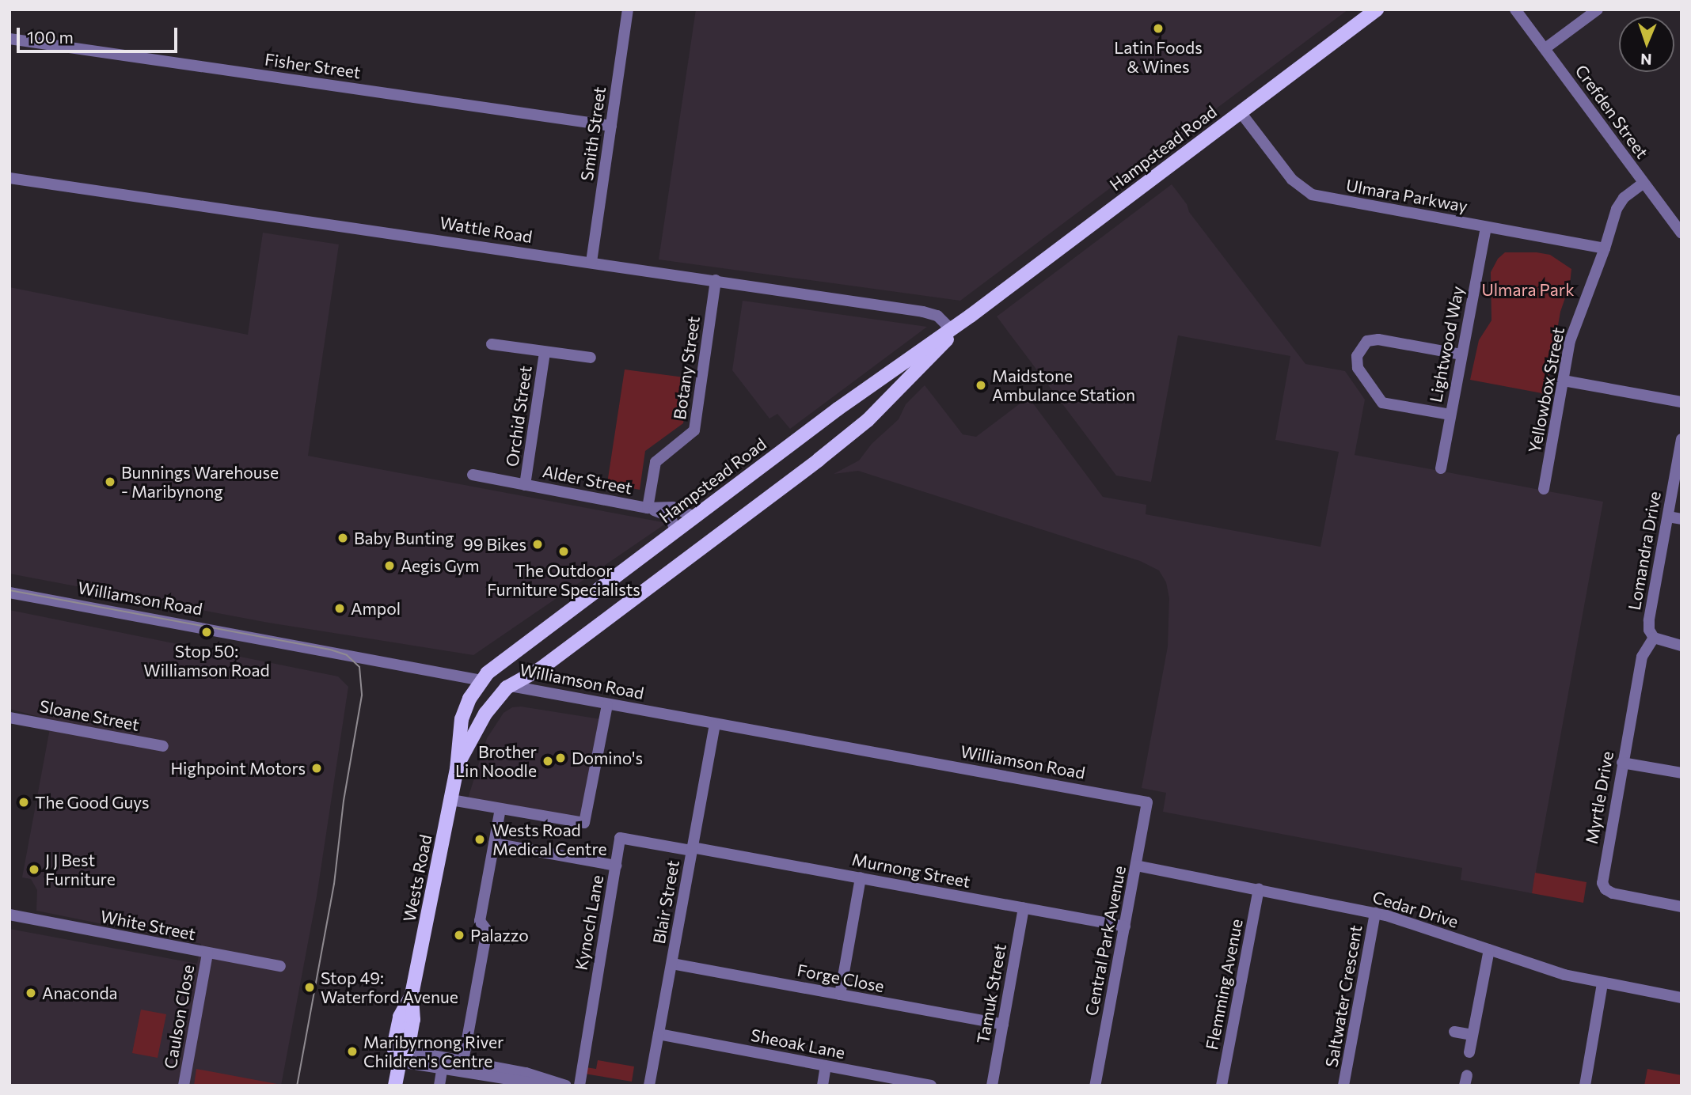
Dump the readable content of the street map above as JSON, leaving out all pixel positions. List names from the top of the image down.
{
  "streets": {
    "main road": ["Hampstead Road", "Williamson Road", "Wests Road"],
    "street": [
      "Fisher Street",
      "Crefden Street",
      "Smith Street",
      "Ulmara Parkway",
      "Wattle Road",
      "Lightwood Way",
      "Botany Street",
      "Yellowbox Street",
      "Orchid Street",
      "Alder Street",
      "Lomandra Drive",
      "Sloane Street",
      "Myrtle Drive",
      "Murnong Street",
      "Blair Street",
      "Cedar Drive",
      "Kynoch Lane",
      "White Street",
      "Central Park Avenue",
      "Forge Close",
      "Flemming Avenue",
      "Tamuk Street",
      "Saltwater Crescent",
      "Caulson Close",
      "Sheoak Lane"
    ]
  },
  "crossings": [
    ["Fisher Street", "Smith Street"],
    ["Crefden Street", "Yellowbox Street"],
    ["Smith Street", "Wattle Road"],
    ["Hampstead Road", "Ulmara Parkway"],
    ["Hampstead Road", "Wattle Road"],
    ["Hampstead Road", "Alder Street"],
    ["Hampstead Road", "Williamson Road"],
    ["Hampstead Road", "Wests Road"],
    ["Ulmara Parkway", "Lightwood Way"],
    ["Ulmara Parkway", "Yellowbox Street"],
    ["Wattle Road", "Botany Street"],
    ["Botany Street", "Alder Street"],
    ["Orchid Street", "Alder Street"],
    ["Lomandra Drive", "Myrtle Drive"],
    ["Williamson Road", "Wests Road"],
    ["Williamson Road", "Blair Street"],
    ["Williamson Road", "Central Park Avenue"],
    ["Murnong Street", "Blair Street"],
    ["Murnong Street", "Kynoch Lane"],
    ["Murnong Street", "Central Park Avenue"],
    ["Murnong Street", "Tamuk Street"],
    ["Blair Street", "Kynoch Lane"],
    ["Blair Street", "Forge Close"],
    ["Blair Street", "Sheoak Lane"],
    ["Cedar Drive", "Central Park Avenue"],
    ["Cedar Drive", "Flemming Avenue"],
    ["Cedar Drive", "Saltwater Crescent"],
    ["White Street", "Caulson Close"],
    ["Forge Close", "Tamuk Street"]
  ],
  "parks": ["Ulmara Park"],
  "places": [
    "Latin Foods & Wines",
    "Maidstone Ambulance Station",
    "Bunnings Warehouse - Maribynong",
    "Baby Bunting",
    "99 Bikes",
    "The Outdoor Furniture Specialists",
    "Aegis Gym",
    "Ampol",
    "Stop 50: Williamson Road",
    "Domino's",
    "Brother Lin Noodle",
    "Highpoint Motors",
    "The Good Guys",
    "Wests Road Medical Centre",
    "J J Best Furniture",
    "Palazzo",
    "Stop 49: Waterford Avenue",
    "Anaconda",
    "Maribyrnong River Children's Centre"
  ],
  "scale_bar": "100 m",
  "north": "bottom"
}
